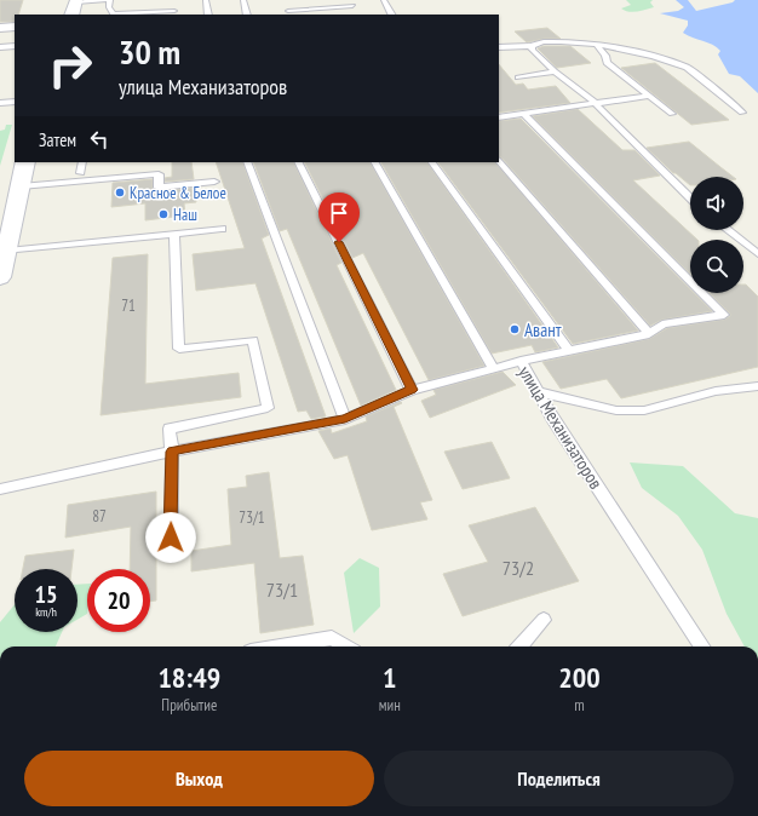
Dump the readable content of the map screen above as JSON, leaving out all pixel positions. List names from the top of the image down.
{
  "streets": {
    "lane": ["улица Механизаторов"]
  },
  "places": ["Красное & Белое", "Наш", "Авант"],
  "house_numbers": [
    "71",
    "87",
    "73/1",
    "73/2",
    "73/1"
  ],
  "page": {
    "turn": ["30 m", "улица Механизаторов"],
    "then": "Затем",
    "speed": "15 km/h",
    "limit": "20",
    "eta": [
      "18:49",
      "Прибытие",
      "1",
      "мин",
      "200",
      "m"
    ],
    "buttons": ["Выход", "Поделиться"]
  }
}
